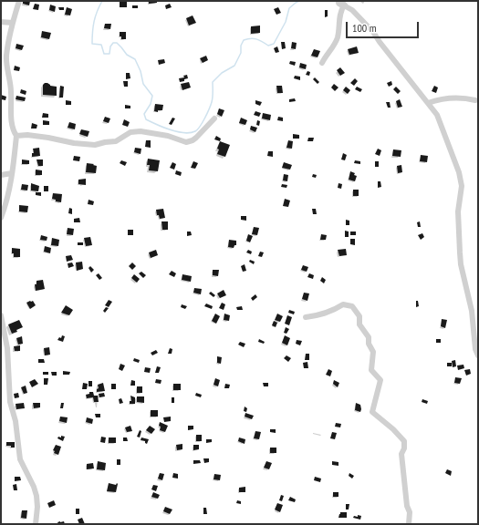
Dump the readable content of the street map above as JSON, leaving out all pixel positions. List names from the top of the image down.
{
  "scale_bar": "100 m"
}
